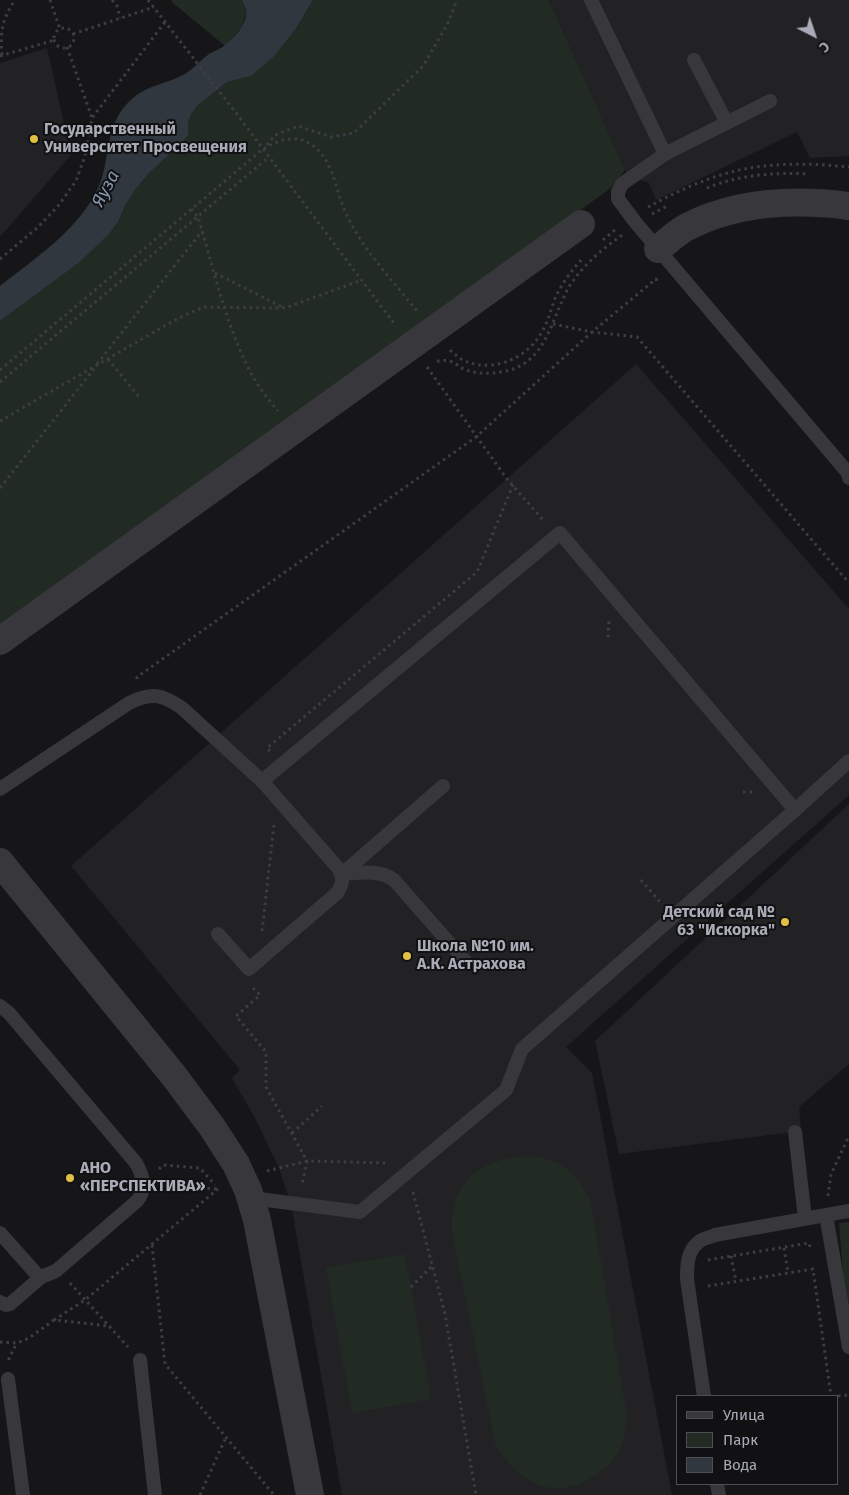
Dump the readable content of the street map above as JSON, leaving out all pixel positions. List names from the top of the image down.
{
  "water": ["Яуза"],
  "places": [
    "Государственный Университет Просвещения",
    "Детский сад № 63 \"Искорка\"",
    "Школа №10 им. А.К. Астрахова",
    "АНО «ПЕРСПЕКТИВА»"
  ],
  "legend": ["Улица", "Парк", "Вода"],
  "north": "bottom right"
}
